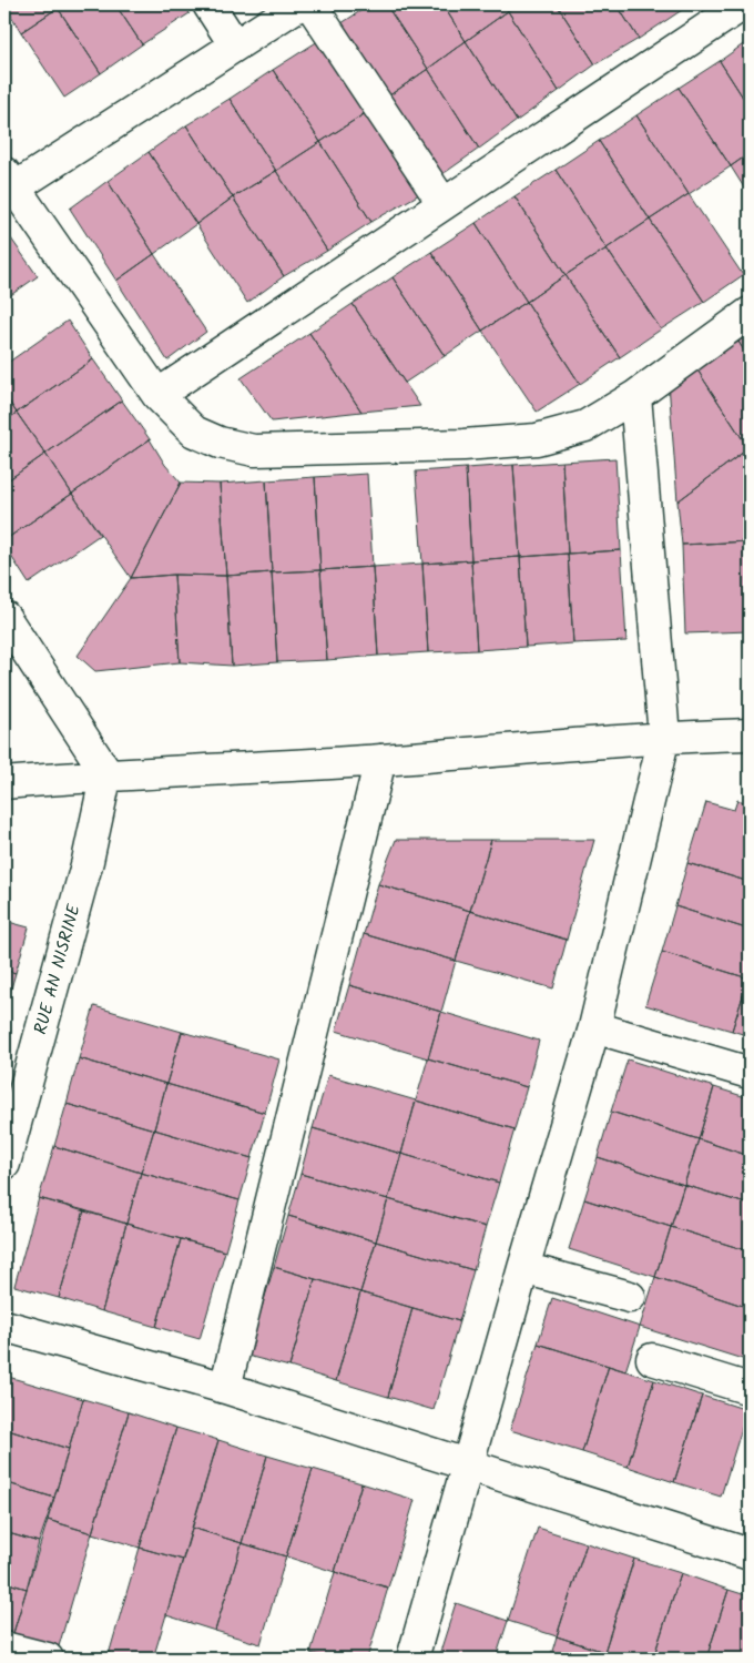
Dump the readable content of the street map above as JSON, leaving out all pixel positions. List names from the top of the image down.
{
  "streets": {
    "street": ["RUE AN NISRINE"]
  }
}
